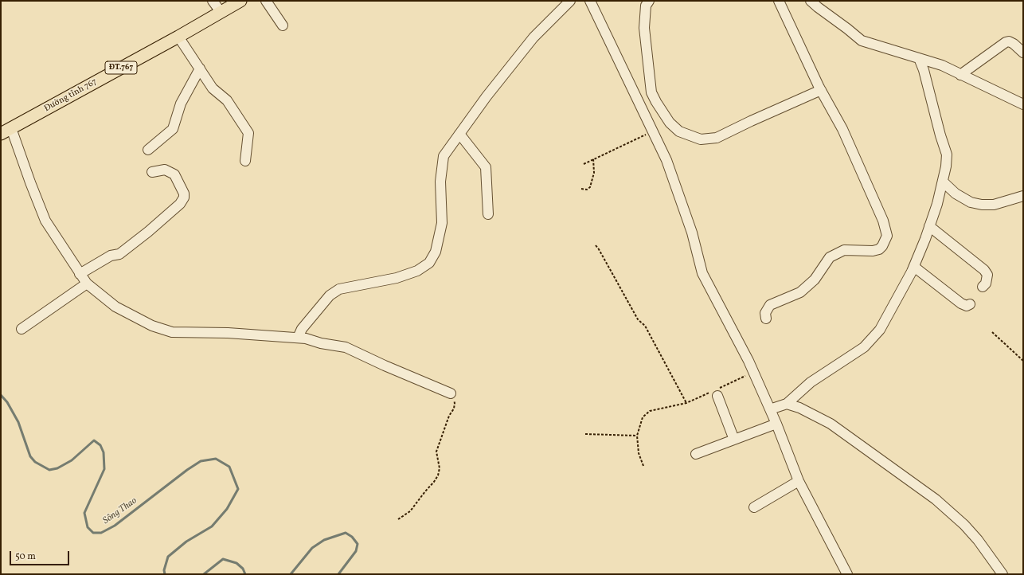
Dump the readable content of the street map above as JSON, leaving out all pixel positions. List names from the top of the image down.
{
  "streets": {
    "main road": ["ĐT.767", "Đường tỉnh 767"]
  },
  "water": ["Sông Thao"],
  "scale_bar": "50 m"
}
